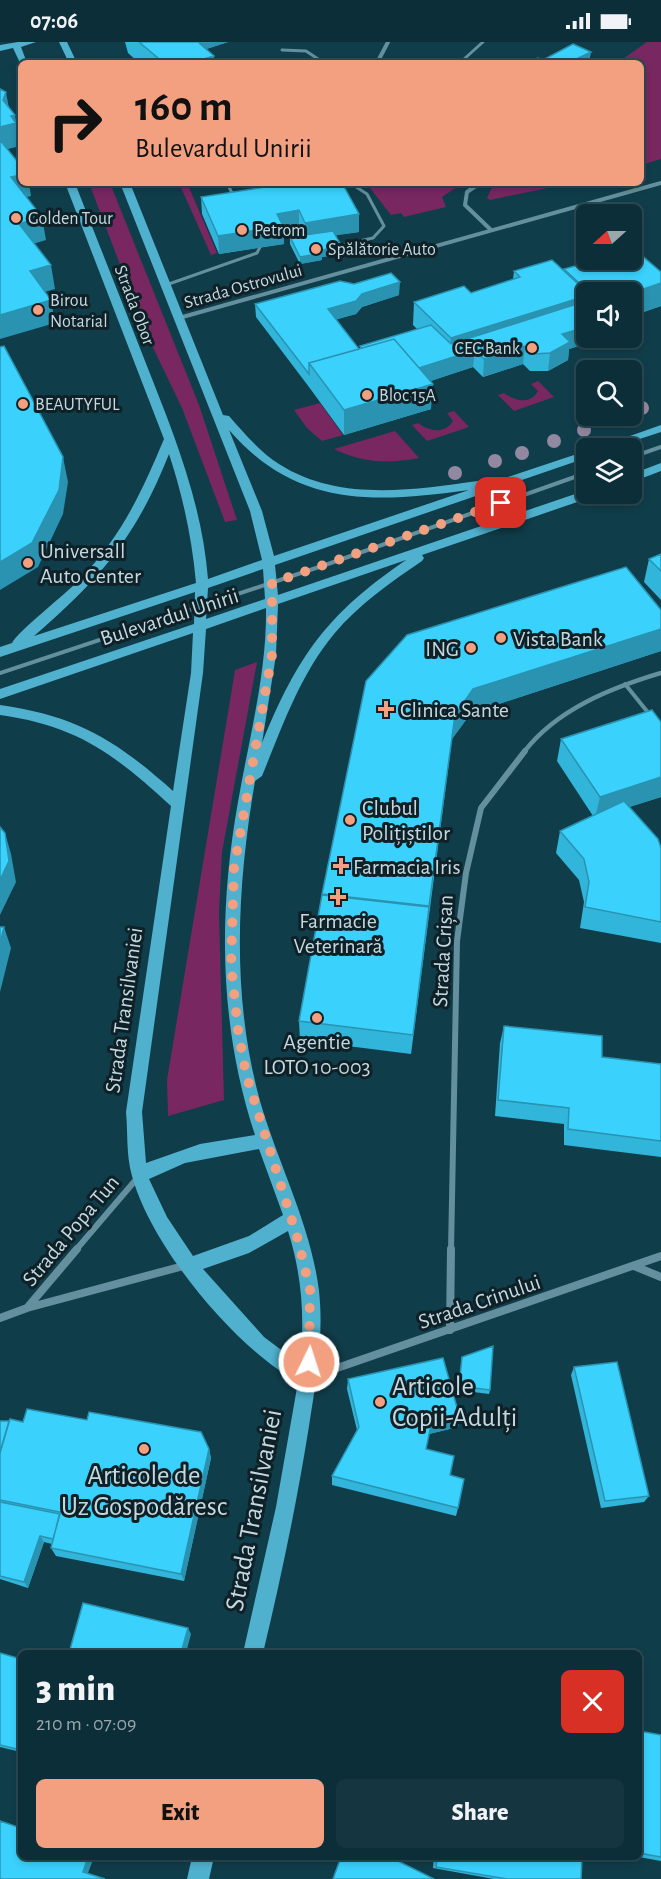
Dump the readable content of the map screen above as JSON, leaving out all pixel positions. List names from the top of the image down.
{
  "streets": {
    "main road": ["Strada Obor", "Bulevardul Unirii", "Strada Transilvaniei"],
    "street": [
      "Strada Ostrovului",
      "Strada Crișan",
      "Strada Popa Tun",
      "Strada Crinului"
    ]
  },
  "crossings": [
    ["Strada Ostrovului", "Strada Obor"],
    ["Strada Obor", "Bulevardul Unirii"],
    ["Strada Obor", "Strada Transilvaniei"],
    ["Bulevardul Unirii", "Strada Transilvaniei"],
    ["Strada Crișan", "Strada Crinului"],
    ["Strada Transilvaniei", "Strada Popa Tun"],
    ["Strada Transilvaniei", "Strada Crinului"]
  ],
  "places": {
    "other": [
      "Golden Tour",
      "Petrom",
      "Spălătorie Auto",
      "Birou Notarial",
      "CEC Bank",
      "Bloc 15A",
      "BEAUTYFUL",
      "Universall Auto Center",
      "Vista Bank",
      "ING",
      "Clubul Polițiștilor",
      "Agentie LOTO 10-003",
      "Articole Copii-Adulți",
      "Articole de Uz Gospodăresc"
    ],
    "health": ["Clinica Sante", "Farmacia Iris", "Farmacie Veterinară"]
  },
  "north": "left",
  "page": {
    "status": "07:06",
    "turn": ["160 m", "Bulevardul Unirii"],
    "heading": ["3 min", "210 m · 07:09"],
    "buttons": ["Exit", "Share"]
  }
}
